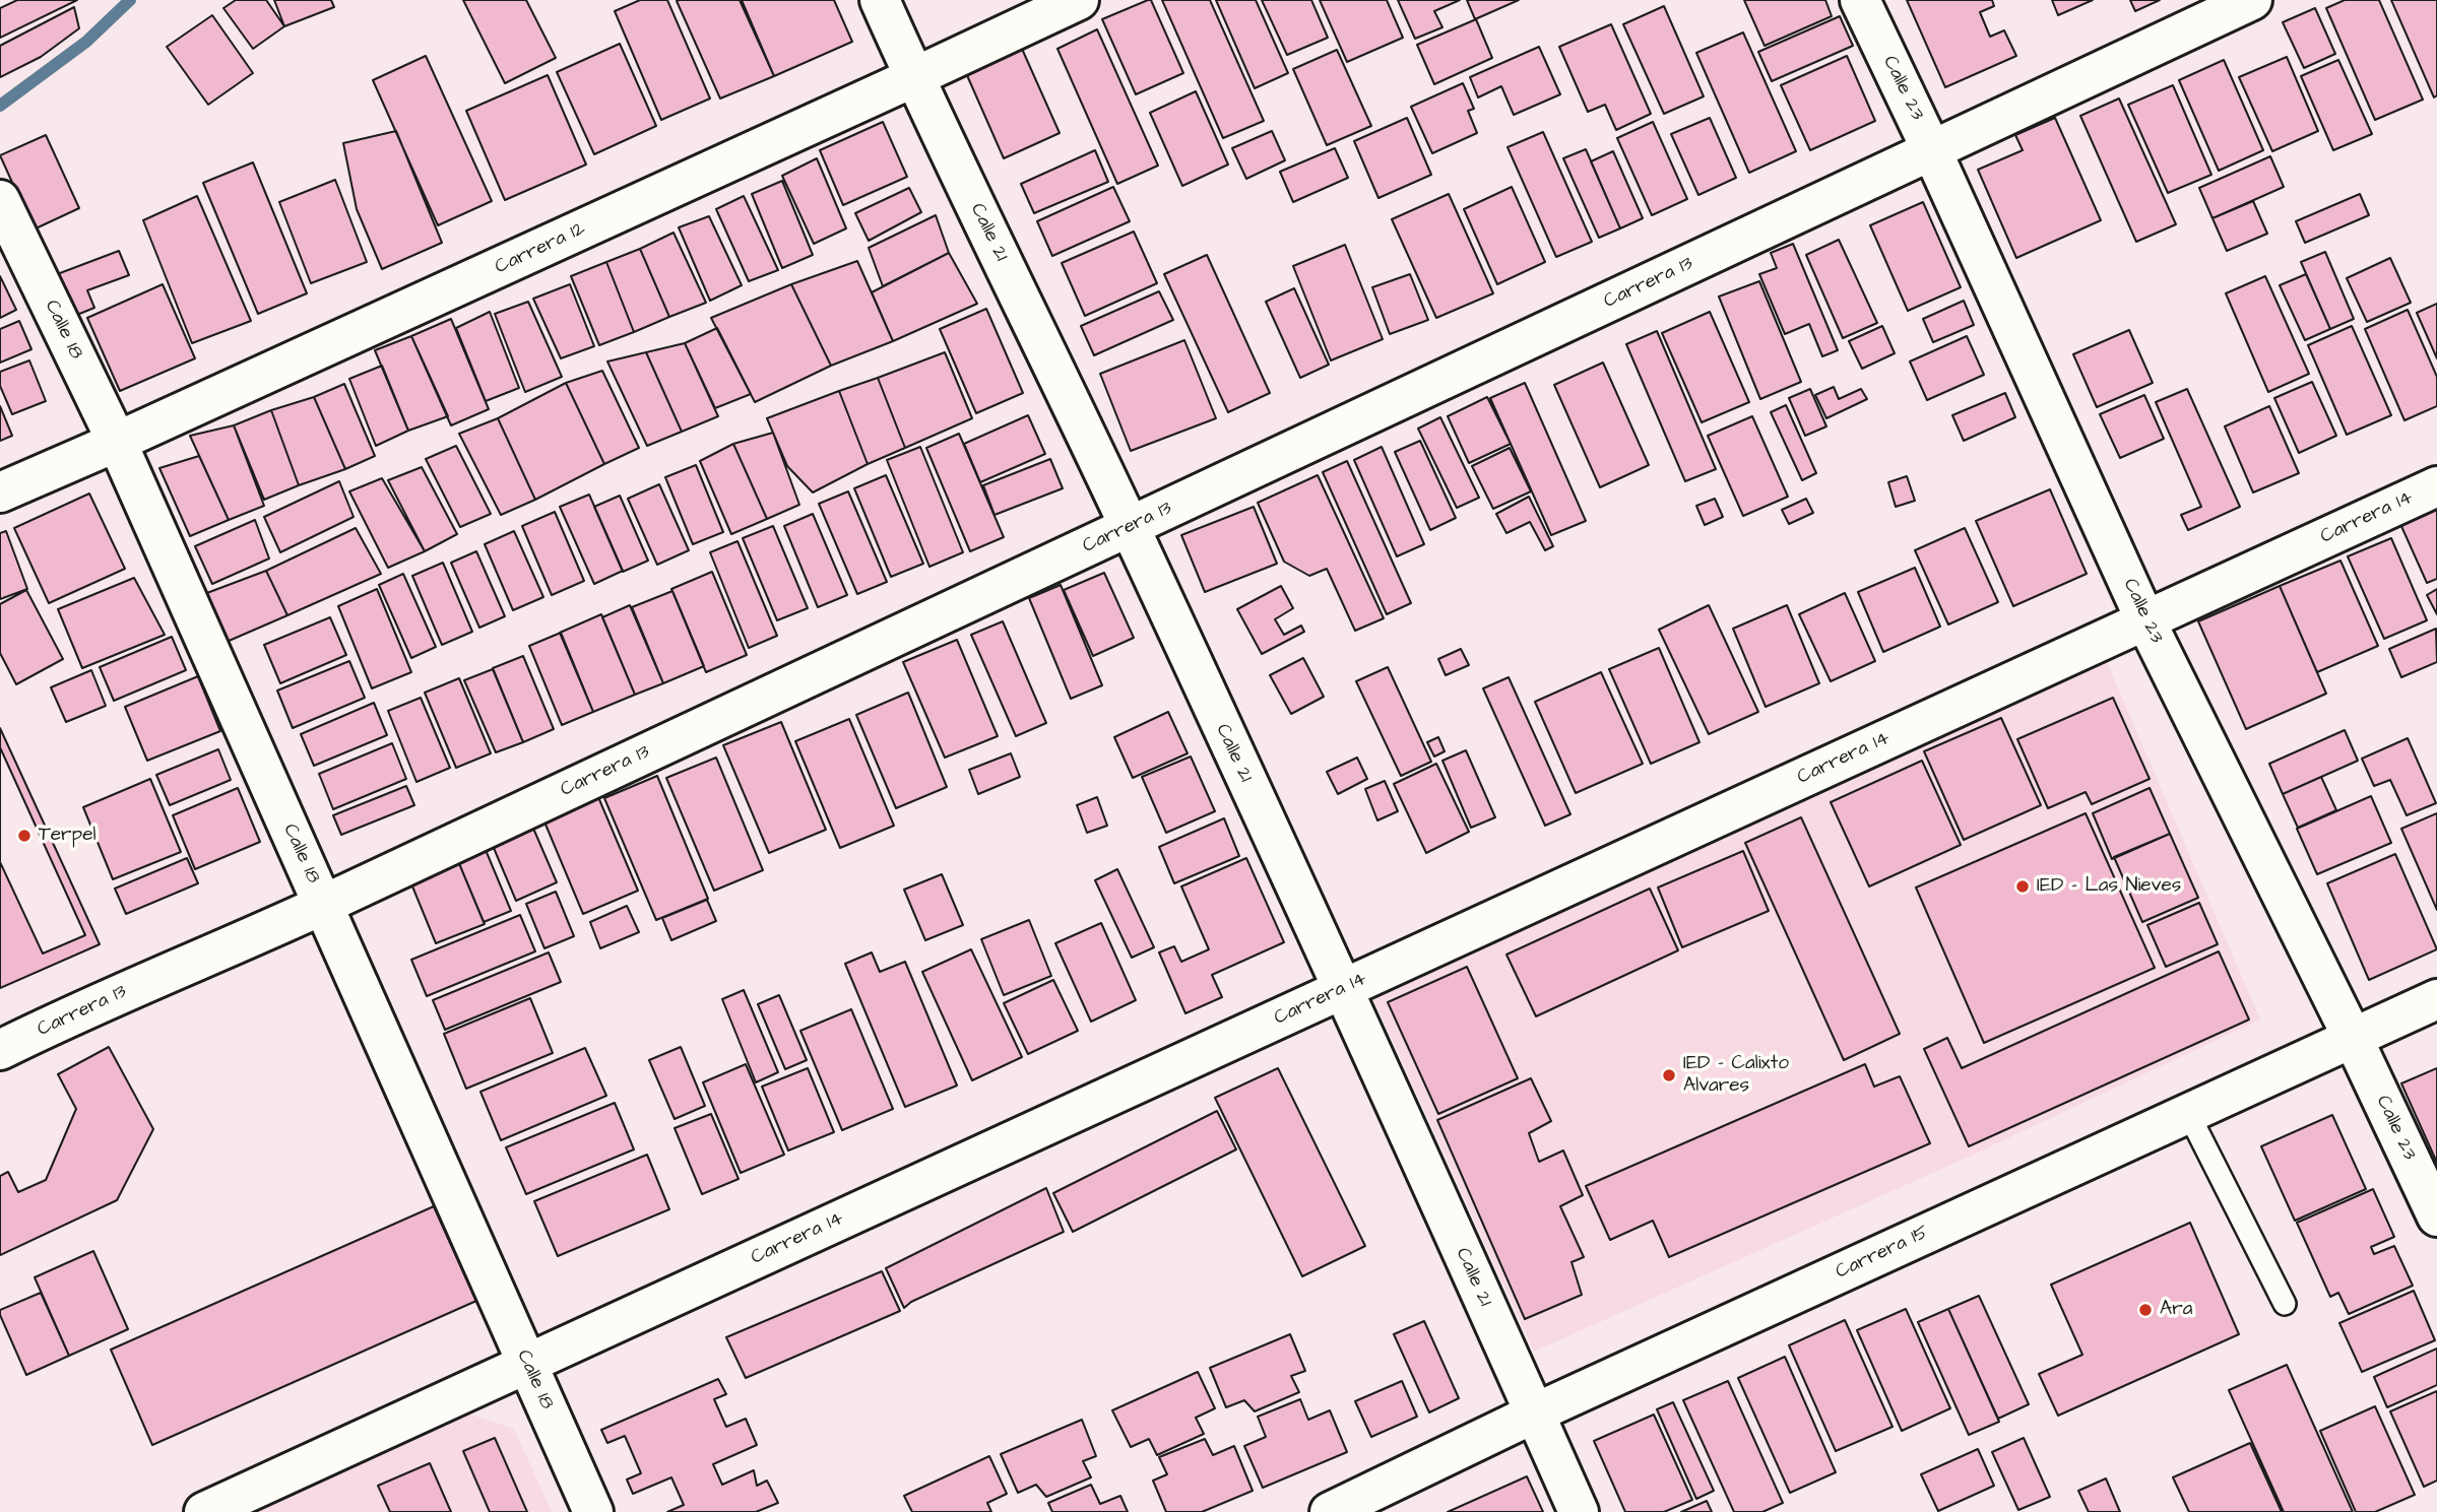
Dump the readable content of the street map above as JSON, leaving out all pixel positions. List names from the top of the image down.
{
  "streets": {
    "street": [
      "Calle 23",
      "Calle 21",
      "Carrera 12",
      "Carrera 13",
      "Calle 18",
      "Carrera 14",
      "Carrera 15"
    ]
  },
  "crossings": [
    ["Calle 23", "Carrera 13"],
    ["Calle 23", "Carrera 14"],
    ["Calle 23", "Carrera 15"],
    ["Calle 21", "Carrera 12"],
    ["Calle 21", "Carrera 13"],
    ["Calle 21", "Carrera 14"],
    ["Calle 21", "Carrera 15"],
    ["Carrera 12", "Calle 18"],
    ["Carrera 13", "Calle 18"],
    ["Calle 18", "Carrera 14"]
  ],
  "places": [
    "Terpel",
    "IED - Las Nieves",
    "IED - Calixto Alvares",
    "Ara"
  ]
}
